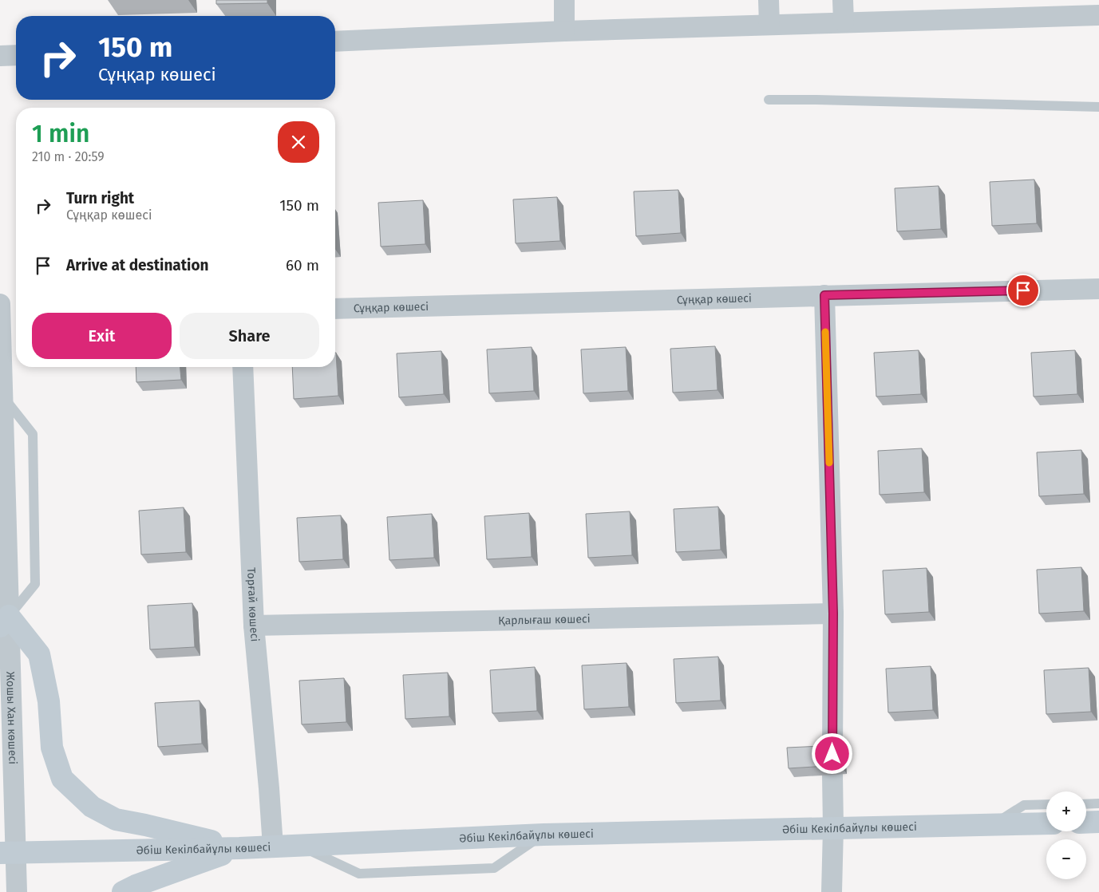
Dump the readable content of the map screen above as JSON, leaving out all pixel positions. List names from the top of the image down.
{
  "streets": {
    "street": [
      "Сұңқар көшесі",
      "Торғай көшесі",
      "Қарлығаш көшесі",
      "Жошы Хан көшесі",
      "Әбіш Кекілбайұлы көшесі"
    ]
  },
  "crossings": [
    ["Торғай көшесі", "Қарлығаш көшесі"],
    ["Торғай көшесі", "Әбіш Кекілбайұлы көшесі"],
    ["Жошы Хан көшесі", "Әбіш Кекілбайұлы көшесі"]
  ],
  "page": {
    "turn": ["150 m", "Сұңқар көшесі"],
    "heading": ["1 min", "210 m · 20:59"],
    "list": [
      {
        "name": "Turn right",
        "note": "Сұңқар көшесі",
        "value": "150 m"
      },
      {
        "name": "Arrive at destination",
        "value": "60 m"
      }
    ],
    "buttons": ["Exit", "Share"],
    "map_buttons": ["+", "−"]
  }
}
